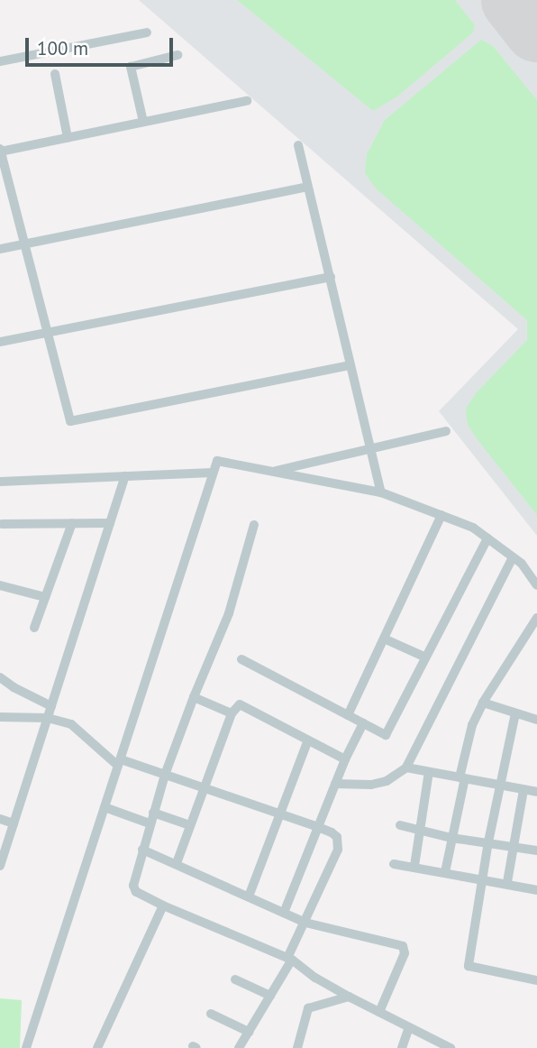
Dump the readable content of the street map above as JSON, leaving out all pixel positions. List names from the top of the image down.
{
  "scale_bar": "100 m"
}
